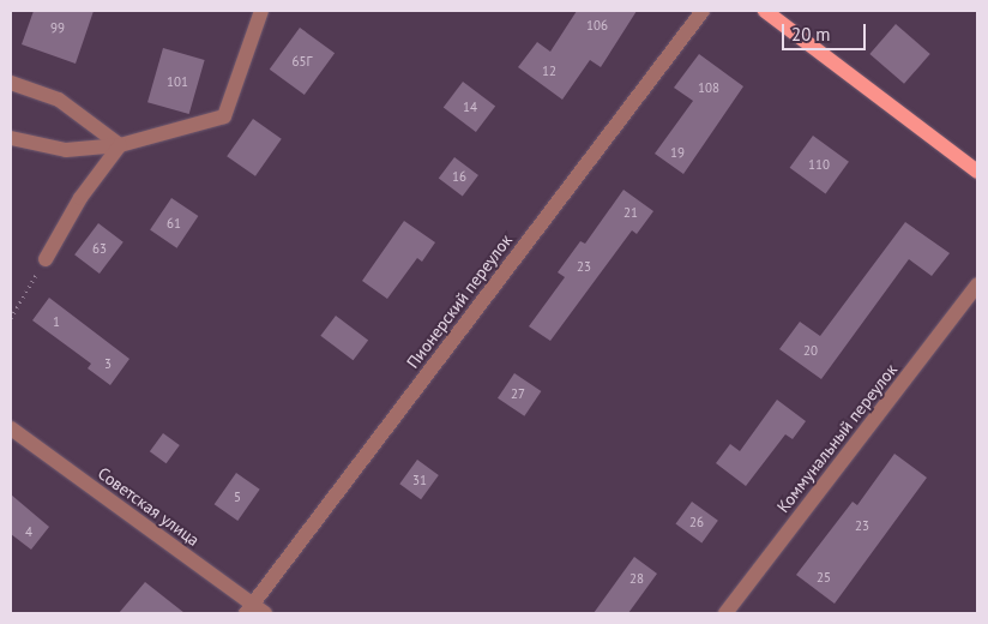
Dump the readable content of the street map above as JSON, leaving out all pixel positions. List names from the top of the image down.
{
  "streets": {
    "street": ["Пионерский переулок", "Коммунальный переулок", "Советская улица"]
  },
  "crossings": [
    ["Пионерский переулок", "Советская улица"]
  ],
  "house_numbers": [
    "106",
    "99",
    "65Г",
    "12",
    "101",
    "108",
    "14",
    "19",
    "110",
    "16",
    "21",
    "61",
    "63",
    "23",
    "1",
    "20",
    "3",
    "27",
    "31",
    "5",
    "26",
    "23",
    "4",
    "25",
    "28"
  ],
  "scale_bar": "20 m"
}
